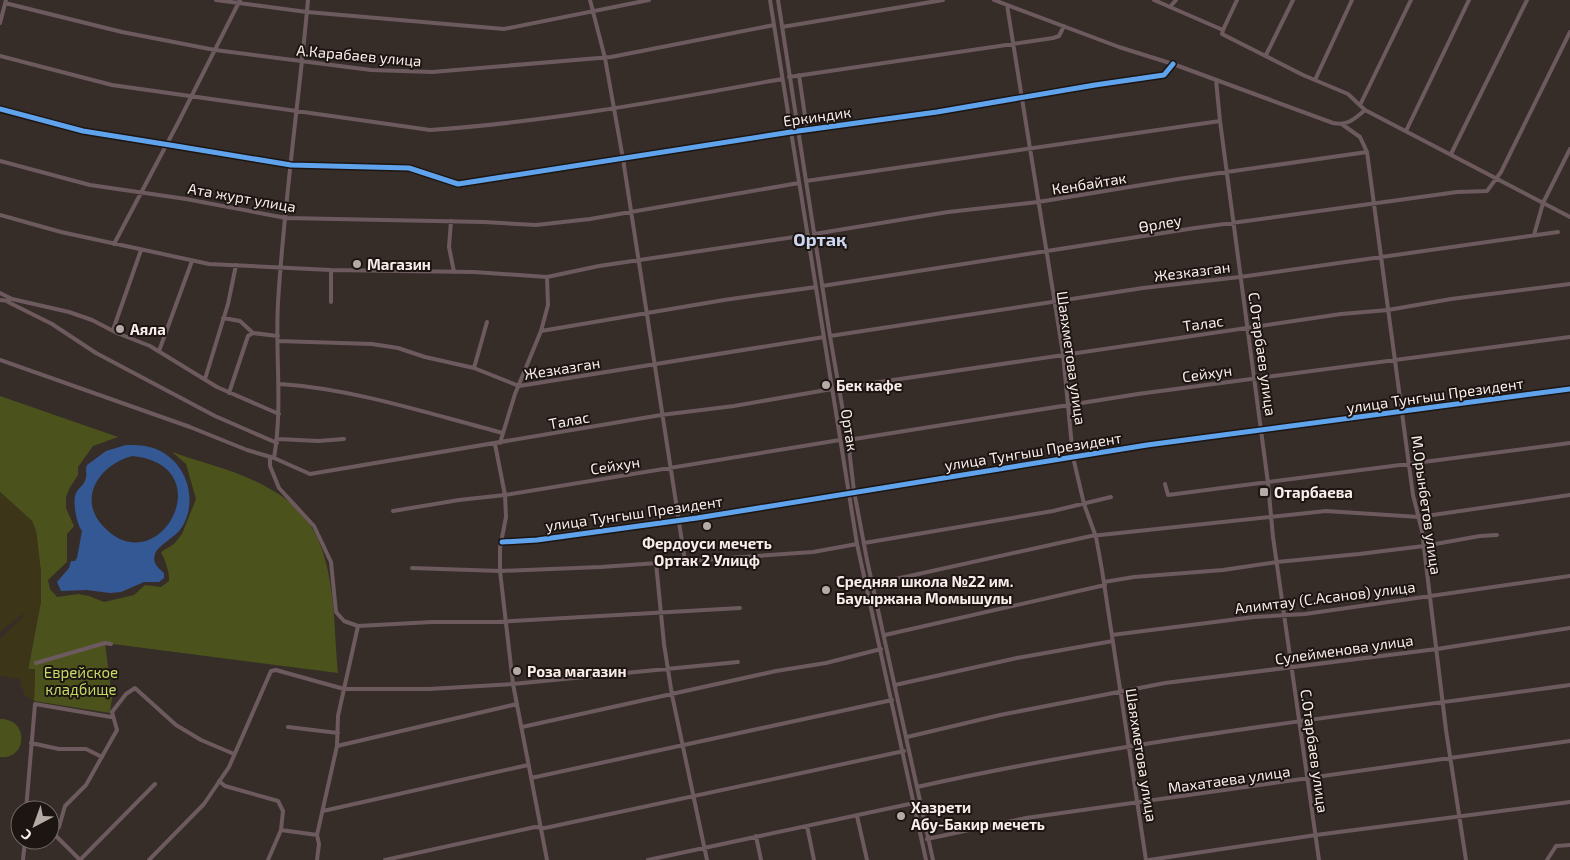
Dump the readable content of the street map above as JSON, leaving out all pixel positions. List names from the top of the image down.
{
  "streets": {
    "street": [
      "А.Карабаев улица",
      "Еркиндик",
      "Кенбайтак",
      "Ата журт улица",
      "Өрлеу",
      "Жезказган",
      "Талас",
      "С.Отарбаев улица",
      "Шаяхметова улица",
      "Сейхун",
      "улица Тунгыш Президент",
      "Ортак",
      "М.Орынбетов улица",
      "Алимтау (С.Асанов) улица",
      "Сулейменова улица",
      "Махатаева улица"
    ]
  },
  "crossings": [
    ["А.Карабаев улица", "Ортак"],
    ["Еркиндик", "Шаяхметова улица"],
    ["Еркиндик", "Ортак"],
    ["Кенбайтак", "С.Отарбаев улица"],
    ["Кенбайтак", "Шаяхметова улица"],
    ["Кенбайтак", "Ортак"],
    ["Кенбайтак", "М.Орынбетов улица"],
    ["Ата журт улица", "Ортак"],
    ["Өрлеу", "С.Отарбаев улица"],
    ["Өрлеу", "Шаяхметова улица"],
    ["Өрлеу", "Ортак"],
    ["Өрлеу", "М.Орынбетов улица"],
    ["Жезказган", "С.Отарбаев улица"],
    ["Жезказган", "Шаяхметова улица"],
    ["Жезказган", "Ортак"],
    ["Жезказган", "М.Орынбетов улица"],
    ["Талас", "С.Отарбаев улица"],
    ["Талас", "Шаяхметова улица"],
    ["Талас", "Ортак"],
    ["Талас", "М.Орынбетов улица"],
    ["С.Отарбаев улица", "Сейхун"],
    ["С.Отарбаев улица", "улица Тунгыш Президент"],
    ["С.Отарбаев улица", "Алимтау (С.Асанов) улица"],
    ["С.Отарбаев улица", "Сулейменова улица"],
    ["С.Отарбаев улица", "Махатаева улица"],
    ["Шаяхметова улица", "Сейхун"],
    ["Шаяхметова улица", "улица Тунгыш Президент"],
    ["Шаяхметова улица", "Алимтау (С.Асанов) улица"],
    ["Шаяхметова улица", "Сулейменова улица"],
    ["Шаяхметова улица", "Махатаева улица"],
    ["Сейхун", "Ортак"],
    ["Сейхун", "М.Орынбетов улица"],
    ["улица Тунгыш Президент", "Ортак"],
    ["улица Тунгыш Президент", "М.Орынбетов улица"],
    ["Ортак", "Сулейменова улица"],
    ["Ортак", "Махатаева улица"],
    ["М.Орынбетов улица", "Алимтау (С.Асанов) улица"],
    ["М.Орынбетов улица", "Сулейменова улица"],
    ["М.Орынбетов улица", "Махатаева улица"]
  ],
  "districts": ["Ортақ"],
  "parks": ["Еврейское кладбище"],
  "places": {
    "other": [
      "Магазин",
      "Аяла",
      "Бек кафе",
      "Фердоуси мечеть Ортак 2 Улицф",
      "Средняя школа №22 им. Бауыржана Момышулы",
      "Роза магазин",
      "Хазрети Абу-Бакир мечеть"
    ],
    "transit": ["Отарбаева"]
  },
  "north": "bottom left"
}
